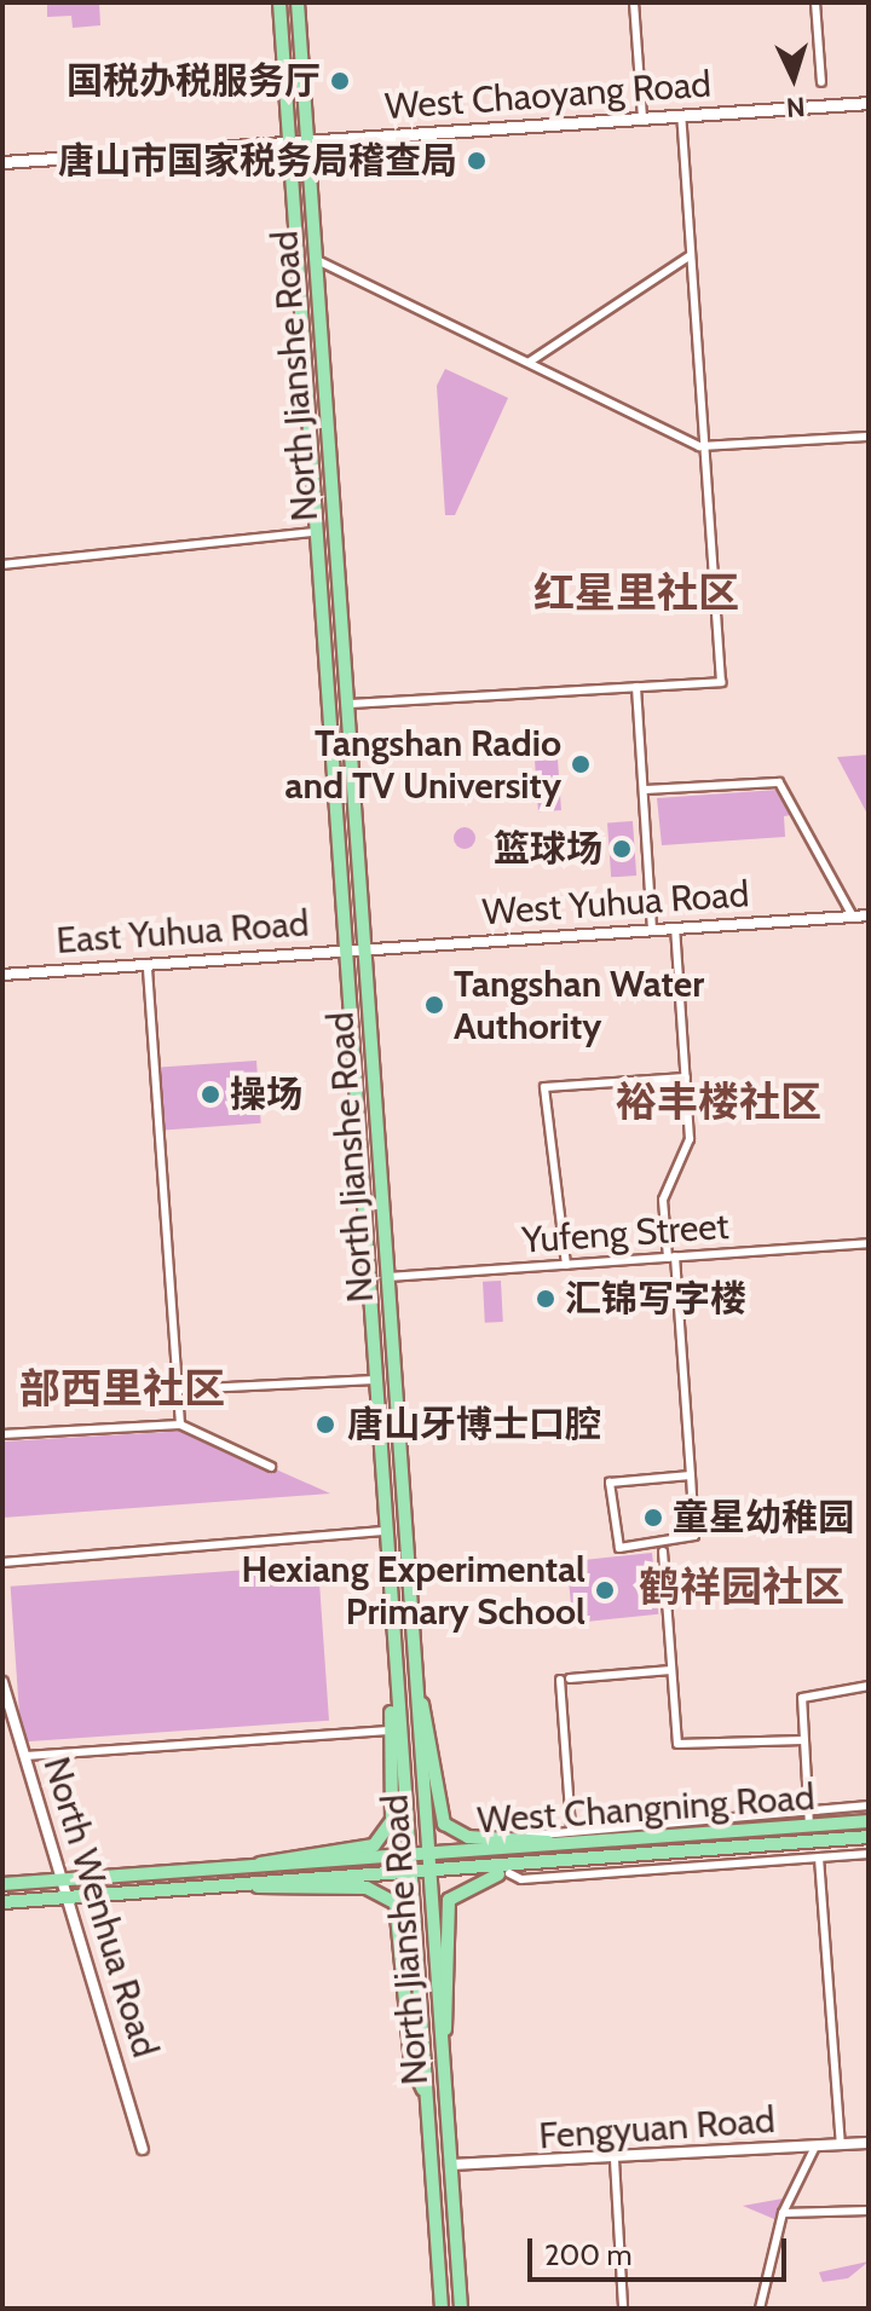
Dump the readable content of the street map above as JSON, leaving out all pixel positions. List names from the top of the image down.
{
  "streets": {
    "main road": ["West Chaoyang Road", "North Jianshe Road", "West Changning Road"],
    "street": [
      "West Yuhua Road",
      "East Yuhua Road",
      "Yufeng Street",
      "North Wenhua Road",
      "Fengyuan Road"
    ]
  },
  "crossings": [
    ["West Chaoyang Road", "North Jianshe Road"],
    ["North Jianshe Road", "West Yuhua Road"],
    ["North Jianshe Road", "East Yuhua Road"],
    ["North Jianshe Road", "Yufeng Street"],
    ["North Jianshe Road", "West Changning Road"],
    ["North Jianshe Road", "Fengyuan Road"],
    ["West Yuhua Road", "East Yuhua Road"]
  ],
  "districts": [
    "红星里社区",
    "裕丰楼社区",
    "部西里社区",
    "鹤祥园社区"
  ],
  "places": [
    "国税办税服务厅",
    "唐山市国家税务局稽查局",
    "Tangshan Radio and TV University",
    "篮球场",
    "Tangshan Water Authority",
    "操场",
    "汇锦写字楼",
    "唐山牙博士口腔",
    "童星幼稚园",
    "Hexiang Experimental Primary School"
  ],
  "scale_bar": "200 m",
  "north": "bottom"
}
